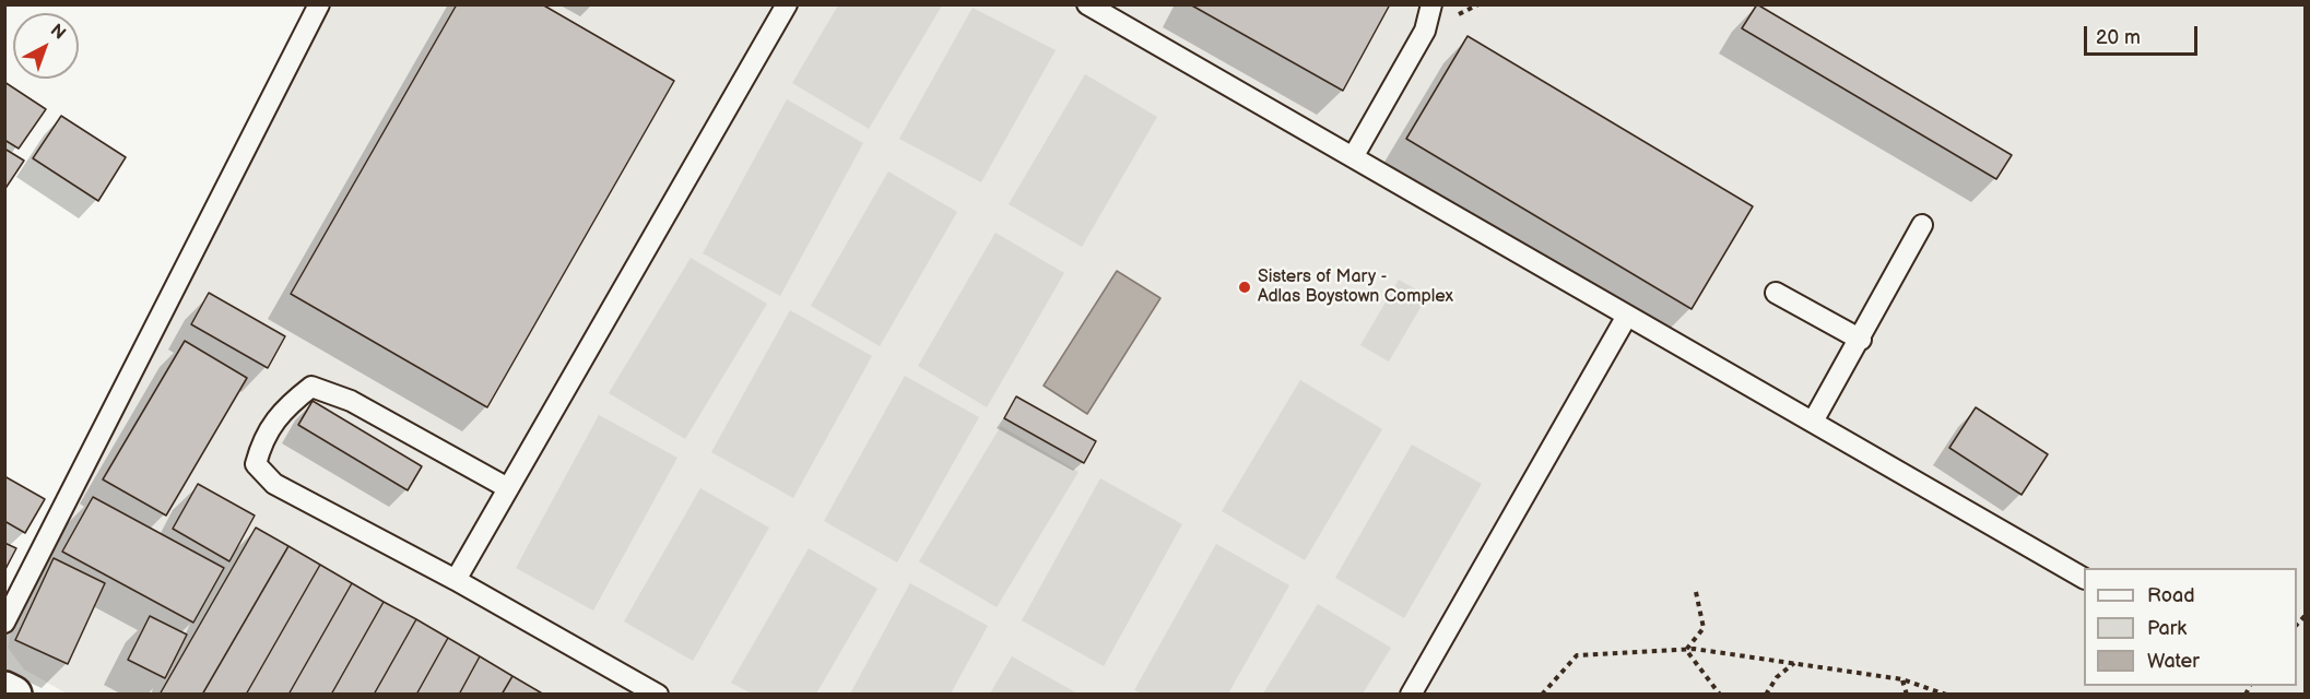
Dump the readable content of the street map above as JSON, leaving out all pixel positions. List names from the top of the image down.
{
  "places": ["Sisters of Mary - Adlas Boystown Complex"],
  "legend": ["Road", "Park", "Water"],
  "scale_bar": "20 m",
  "north": "top right"
}
